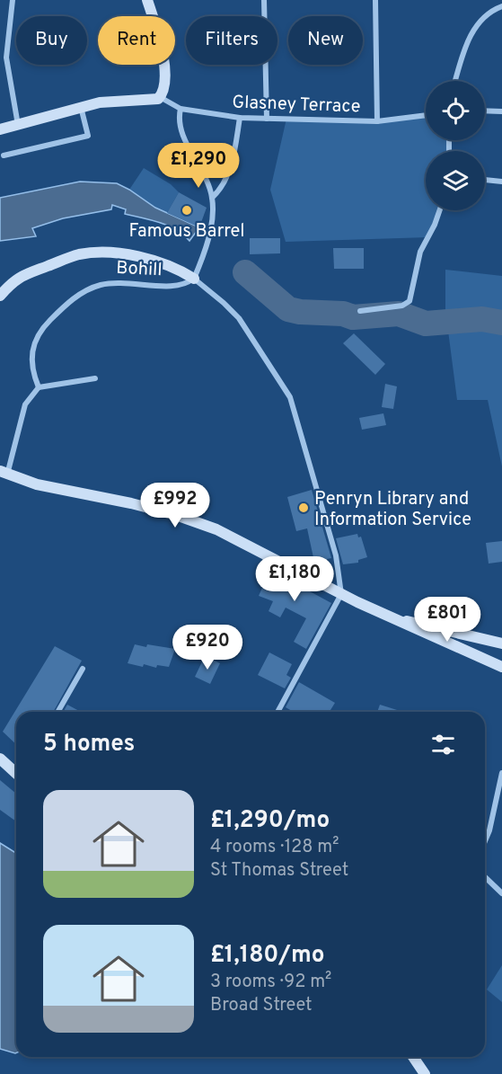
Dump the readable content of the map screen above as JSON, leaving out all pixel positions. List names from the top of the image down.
{
  "streets": {
    "street": ["Glasney Terrace", "Bohill"]
  },
  "places": ["Famous Barrel", "Penryn Library and Information Service"],
  "page": {
    "chip": [
      "Buy",
      "Rent",
      "Filters",
      "New"
    ],
    "price": [
      "£1,290",
      "£992",
      "£1,180",
      "£801",
      "£920"
    ],
    "heading": "5 homes",
    "list": [
      {
        "name": "£1,290/mo",
        "note": "4 rooms · 128 m² · St Thomas Street"
      },
      {
        "name": "£1,180/mo",
        "note": "3 rooms · 92 m² · Broad Street"
      }
    ]
  }
}
